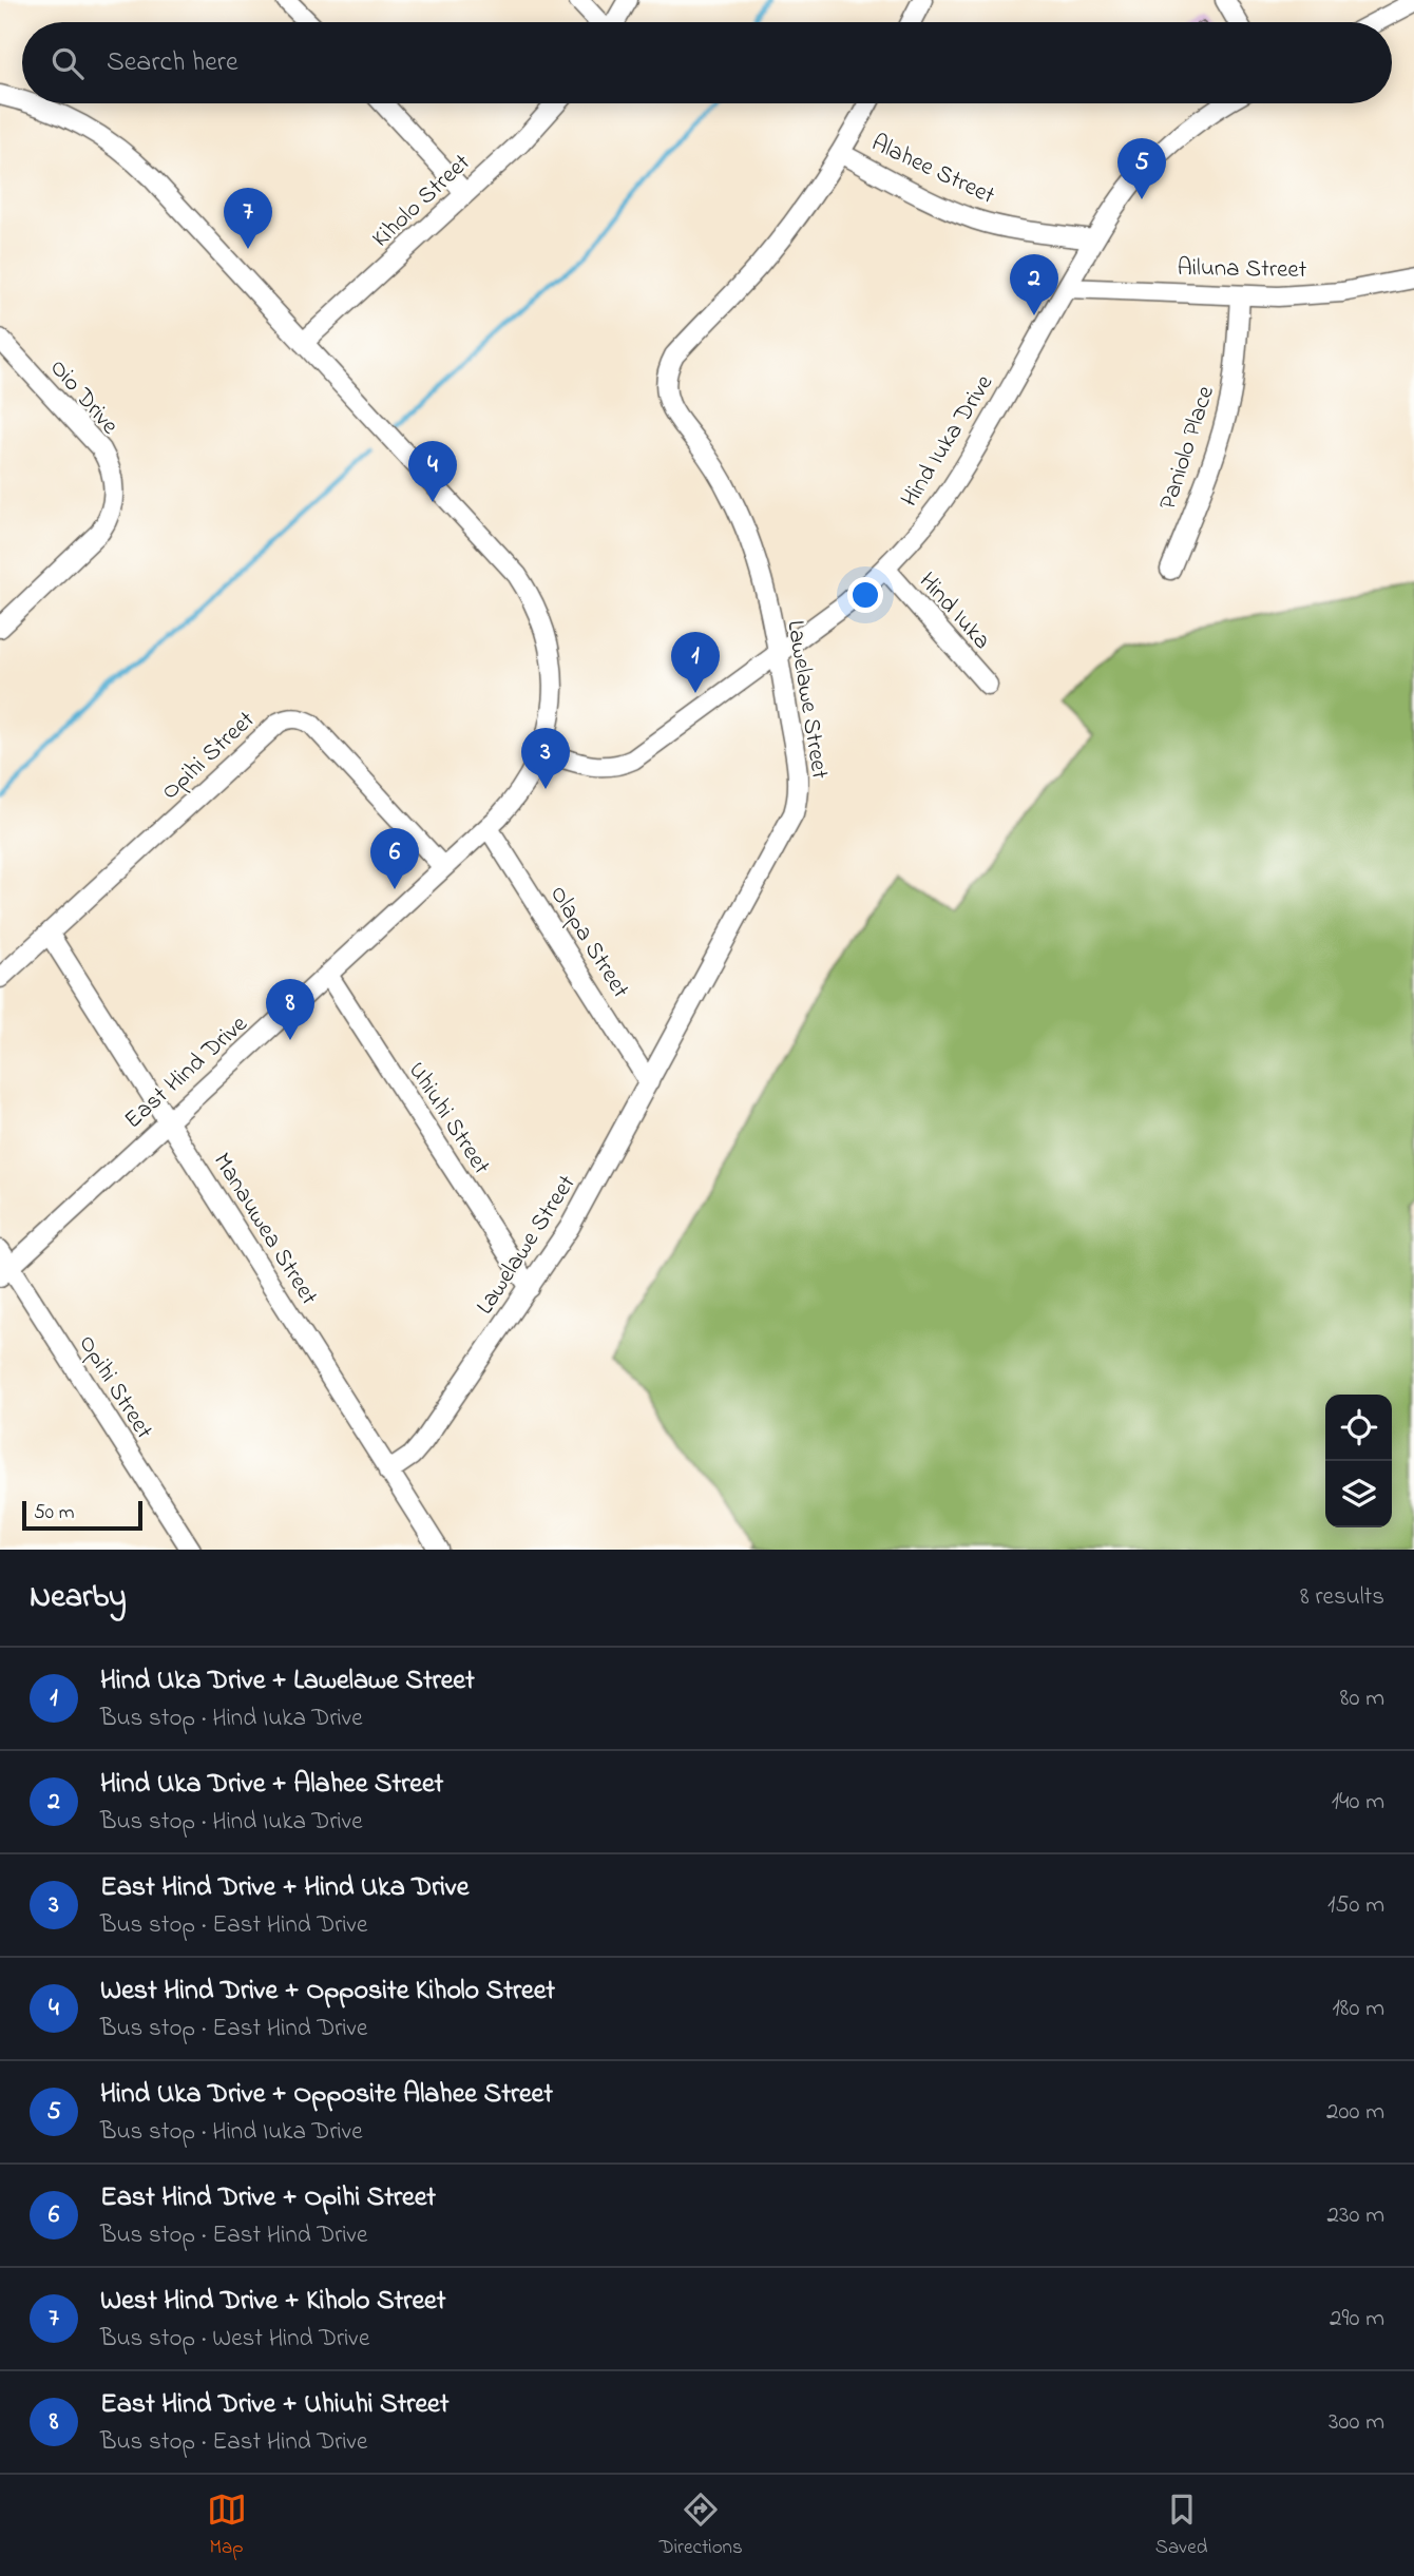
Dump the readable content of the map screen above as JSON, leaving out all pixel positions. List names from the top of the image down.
{
  "streets": {
    "street": [
      "Alahee Street",
      "Kiholo Street",
      "Ailuna Street",
      "Oio Drive",
      "Hind Iuka Drive",
      "Paniolo Place",
      "Hind Iuka",
      "Lawelawe Street",
      "Opihi Street",
      "Olapa Street",
      "East Hind Drive",
      "Uhiuhi Street",
      "Manauwea Street"
    ]
  },
  "crossings": [
    ["Alahee Street", "Hind Iuka Drive"],
    ["Alahee Street", "Lawelawe Street"],
    ["Kiholo Street", "East Hind Drive"],
    ["Ailuna Street", "Hind Iuka Drive"],
    ["Ailuna Street", "Paniolo Place"],
    ["Hind Iuka Drive", "Hind Iuka"],
    ["Hind Iuka Drive", "Lawelawe Street"],
    ["Hind Iuka Drive", "East Hind Drive"],
    ["Lawelawe Street", "Olapa Street"],
    ["Lawelawe Street", "Uhiuhi Street"],
    ["Lawelawe Street", "Manauwea Street"],
    ["Opihi Street", "East Hind Drive"],
    ["Opihi Street", "Manauwea Street"],
    ["Olapa Street", "East Hind Drive"],
    ["East Hind Drive", "Uhiuhi Street"],
    ["East Hind Drive", "Manauwea Street"]
  ],
  "scale_bar": "50 m",
  "page": {
    "search": "Search here",
    "pins": [
      "5",
      "7",
      "2",
      "4",
      "1",
      "3",
      "6",
      "8"
    ],
    "scale": "50 m",
    "heading": ["Nearby", "8 results"],
    "list": [
      {
        "mark": "1",
        "name": "Hind Uka Drive + Lawelawe Street",
        "note": "Bus stop · Hind Iuka Drive",
        "value": "80 m"
      },
      {
        "mark": "2",
        "name": "Hind Uka Drive + Alahee Street",
        "note": "Bus stop · Hind Iuka Drive",
        "value": "140 m"
      },
      {
        "mark": "3",
        "name": "East Hind Drive + Hind Uka Drive",
        "note": "Bus stop · East Hind Drive",
        "value": "150 m"
      },
      {
        "mark": "4",
        "name": "West Hind Drive + Opposite Kiholo Street",
        "note": "Bus stop · East Hind Drive",
        "value": "180 m"
      },
      {
        "mark": "5",
        "name": "Hind Uka Drive + Opposite Alahee Street",
        "note": "Bus stop · Hind Iuka Drive",
        "value": "200 m"
      },
      {
        "mark": "6",
        "name": "East Hind Drive + Opihi Street",
        "note": "Bus stop · East Hind Drive",
        "value": "230 m"
      },
      {
        "mark": "7",
        "name": "West Hind Drive + Kiholo Street",
        "note": "Bus stop · West Hind Drive",
        "value": "290 m"
      },
      {
        "mark": "8",
        "name": "East Hind Drive + Uhiuhi Street",
        "note": "Bus stop · East Hind Drive",
        "value": "300 m"
      }
    ],
    "nav": ["Map", "Directions", "Saved"]
  }
}
